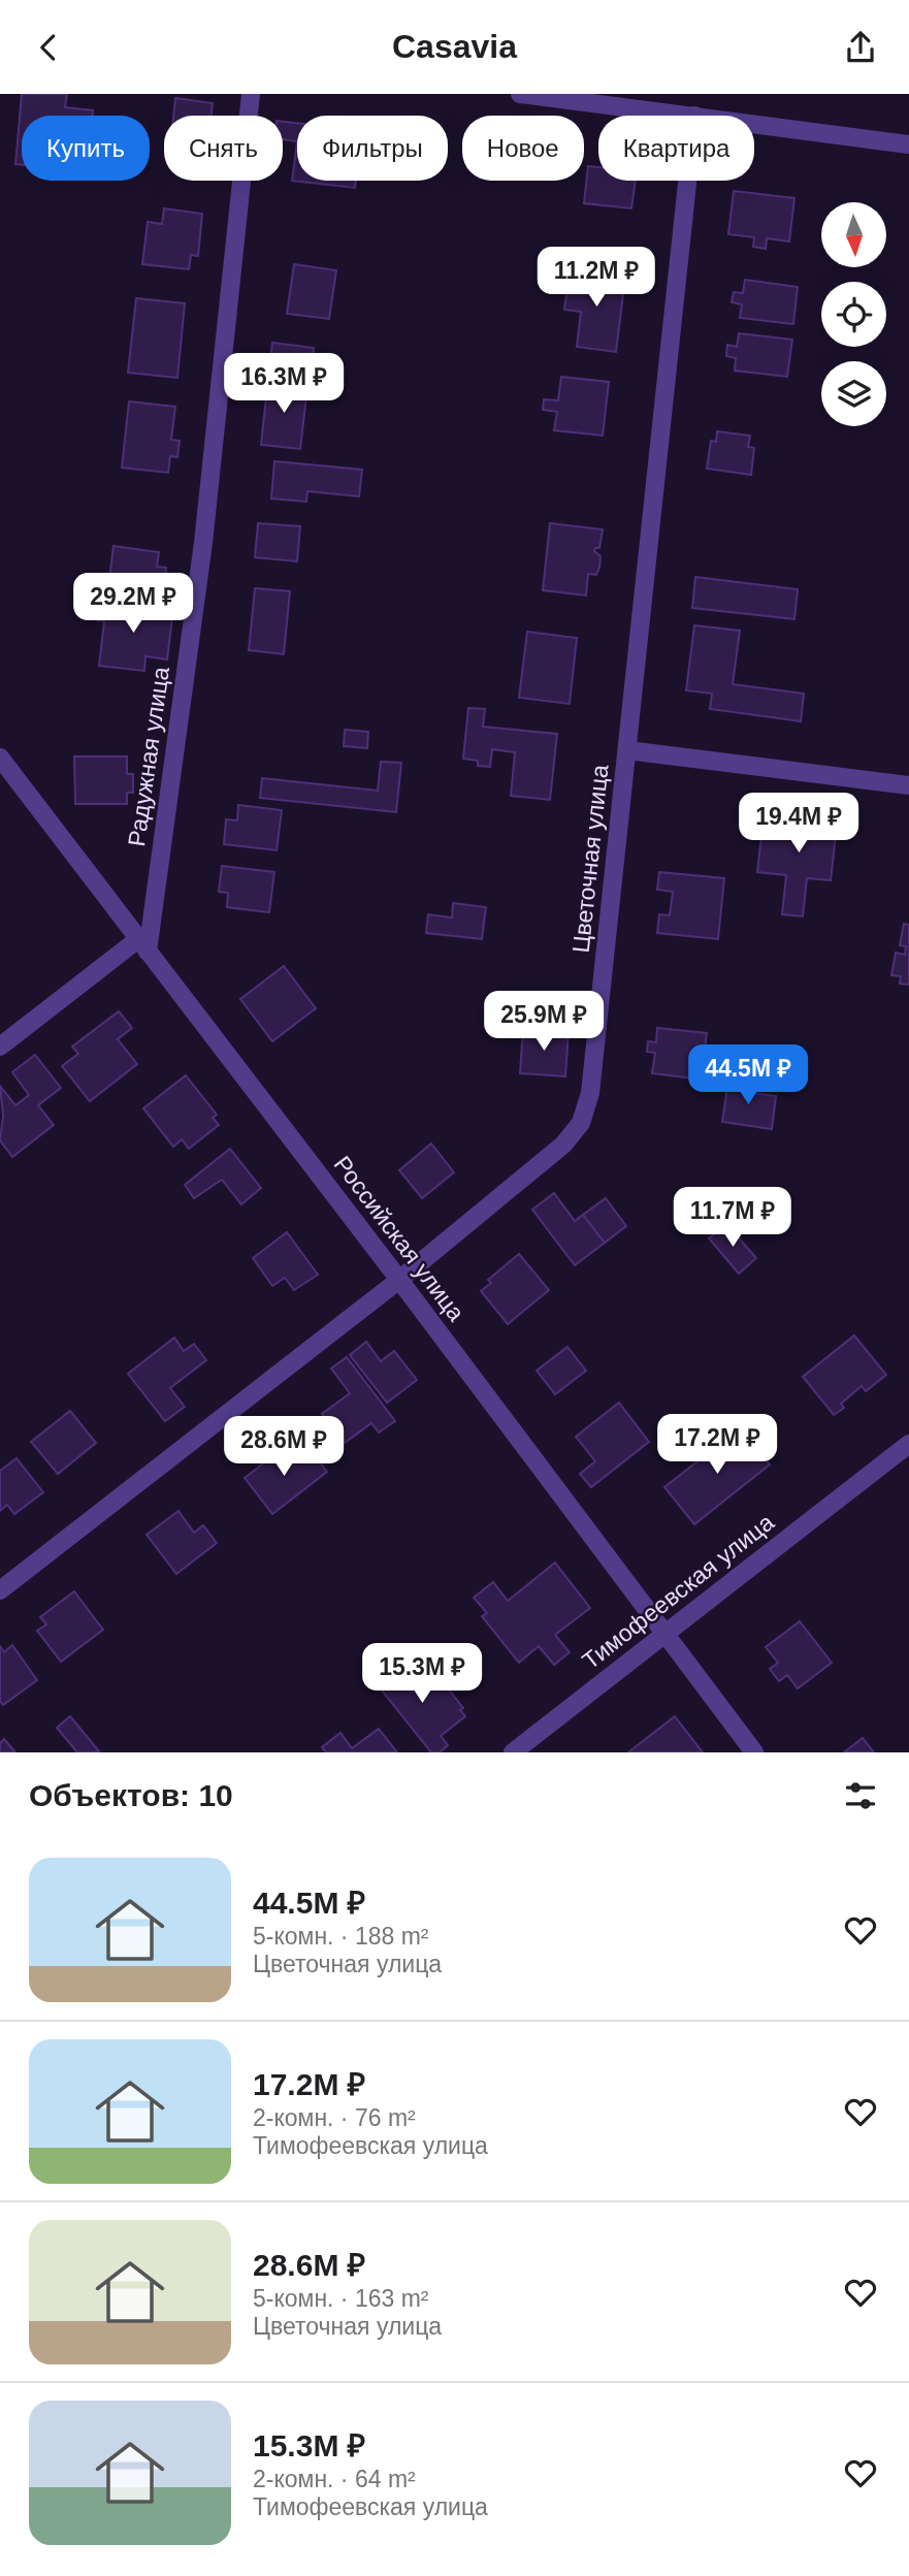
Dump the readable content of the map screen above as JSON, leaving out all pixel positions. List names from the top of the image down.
{
  "streets": {
    "street": [
      "Радужная улица",
      "Цветочная улица",
      "Российская улица",
      "Тимофеевская улица"
    ]
  },
  "crossings": [
    ["Радужная улица", "Российская улица"],
    ["Цветочная улица", "Российская улица"],
    ["Российская улица", "Тимофеевская улица"]
  ],
  "north": "bottom",
  "page": {
    "header": "Casavia",
    "chip": [
      "Купить",
      "Снять",
      "Фильтры",
      "Новое",
      "Квартира"
    ],
    "price": [
      "11.2M ₽",
      "16.3M ₽",
      "29.2M ₽",
      "19.4M ₽",
      "25.9M ₽",
      "44.5M ₽",
      "11.7M ₽",
      "17.2M ₽",
      "28.6M ₽",
      "15.3M ₽"
    ],
    "heading": "Объектов: 10",
    "list": [
      {
        "name": "44.5M ₽",
        "note": "5-комн. · 188 m² · Цветочная улица"
      },
      {
        "name": "17.2M ₽",
        "note": "2-комн. · 76 m² · Тимофеевская улица"
      },
      {
        "name": "28.6M ₽",
        "note": "5-комн. · 163 m² · Цветочная улица"
      },
      {
        "name": "15.3M ₽",
        "note": "2-комн. · 64 m² · Тимофеевская улица"
      }
    ]
  }
}
